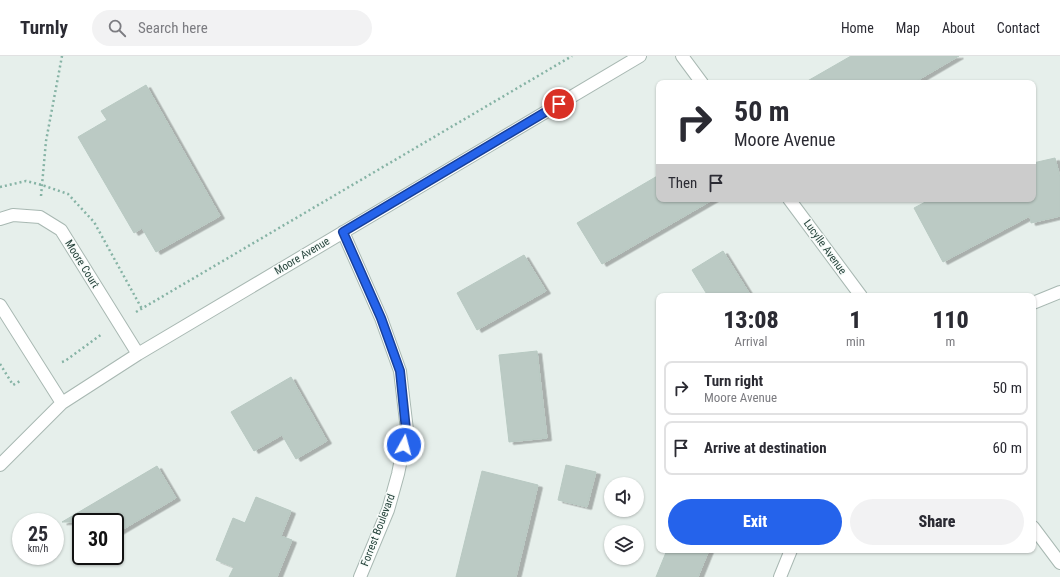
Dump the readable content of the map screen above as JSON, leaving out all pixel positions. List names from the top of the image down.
{
  "streets": {
    "street": [
      "Lucylle Avenue",
      "Moore Avenue",
      "Moore Court",
      "Forrest Boulevard"
    ]
  },
  "crossings": [
    ["Moore Avenue", "Moore Court"],
    ["Moore Avenue", "Forrest Boulevard"]
  ],
  "page": {
    "header": "Turnly",
    "search": "Search here",
    "nav": [
      "Home",
      "Map",
      "About",
      "Contact"
    ],
    "turn": ["50 m", "Moore Avenue"],
    "then": "Then",
    "eta": [
      "13:08",
      "Arrival",
      "1",
      "min",
      "110",
      "m"
    ],
    "list": [
      {
        "name": "Turn right",
        "note": "Moore Avenue",
        "value": "50 m"
      },
      {
        "name": "Arrive at destination",
        "value": "60 m"
      }
    ],
    "buttons": ["Exit", "Share"],
    "speed": "25 km/h",
    "limit": "30"
  }
}
